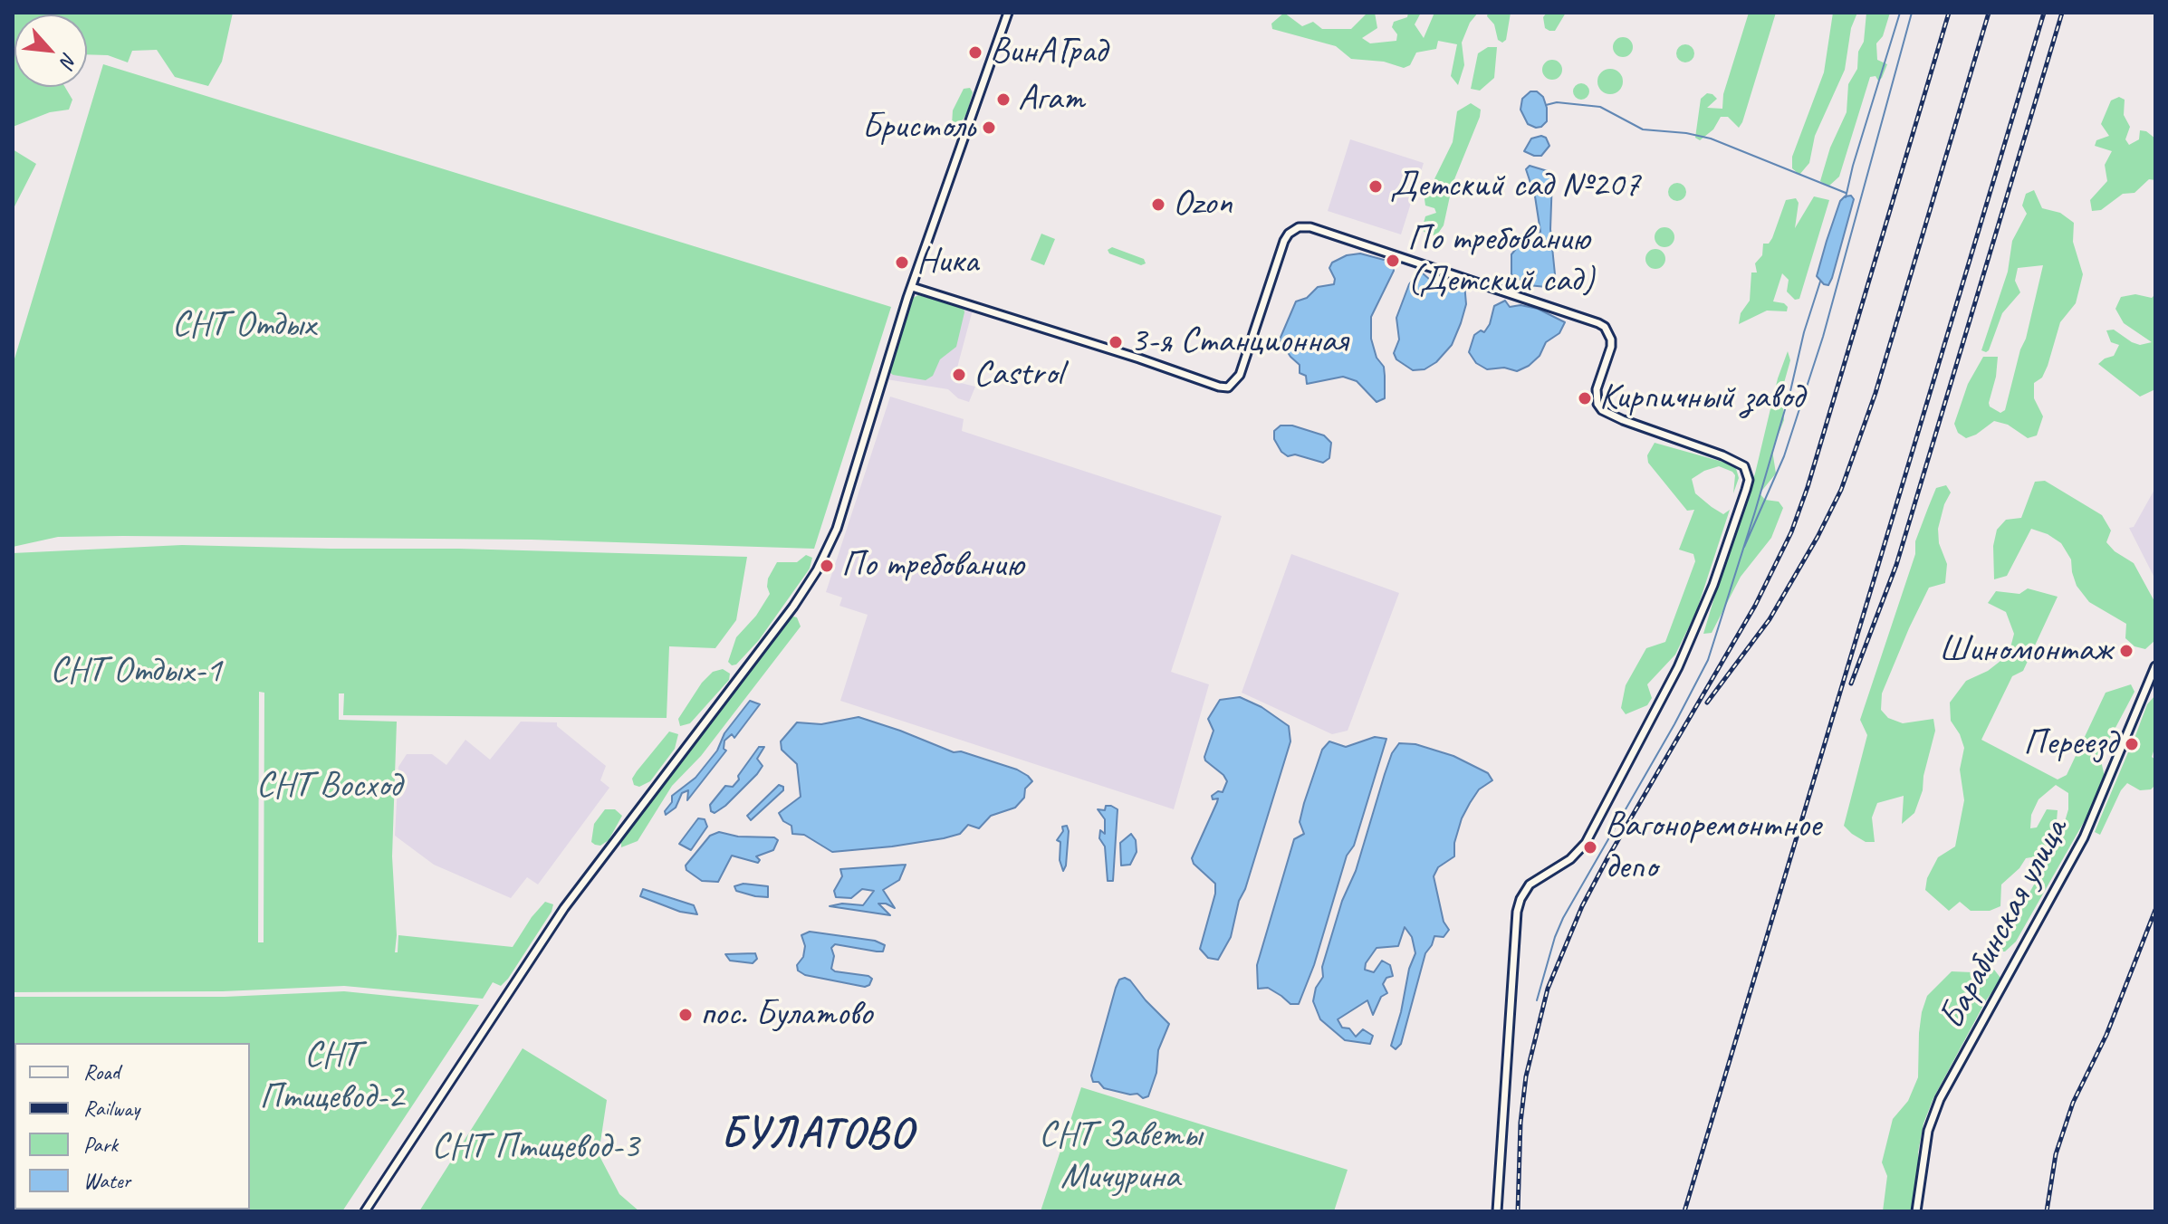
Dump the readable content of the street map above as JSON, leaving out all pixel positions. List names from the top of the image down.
{
  "streets": {
    "street": ["Барабинская улица"]
  },
  "districts": ["БУЛАТОВО"],
  "parks": [
    "СНТ Отдых",
    "СНТ Отдых-1",
    "СНТ Восход",
    "СНТ Птицевод-2",
    "СНТ Заветы Мичурина",
    "СНТ Птицевод-3"
  ],
  "places": [
    "ВинАГрад",
    "Агат",
    "Бристоль",
    "Детский сад №207",
    "Ozon",
    "По требованию (Детский сад)",
    "Ника",
    "3-я Станционная",
    "Castrol",
    "Кирпичный завод",
    "По требованию",
    "Шиномонтаж",
    "Переезд",
    "Вагоноремонтное депо",
    "пос. Булатово"
  ],
  "legend": [
    "Road",
    "Railway",
    "Park",
    "Water"
  ],
  "north": "bottom right"
}
